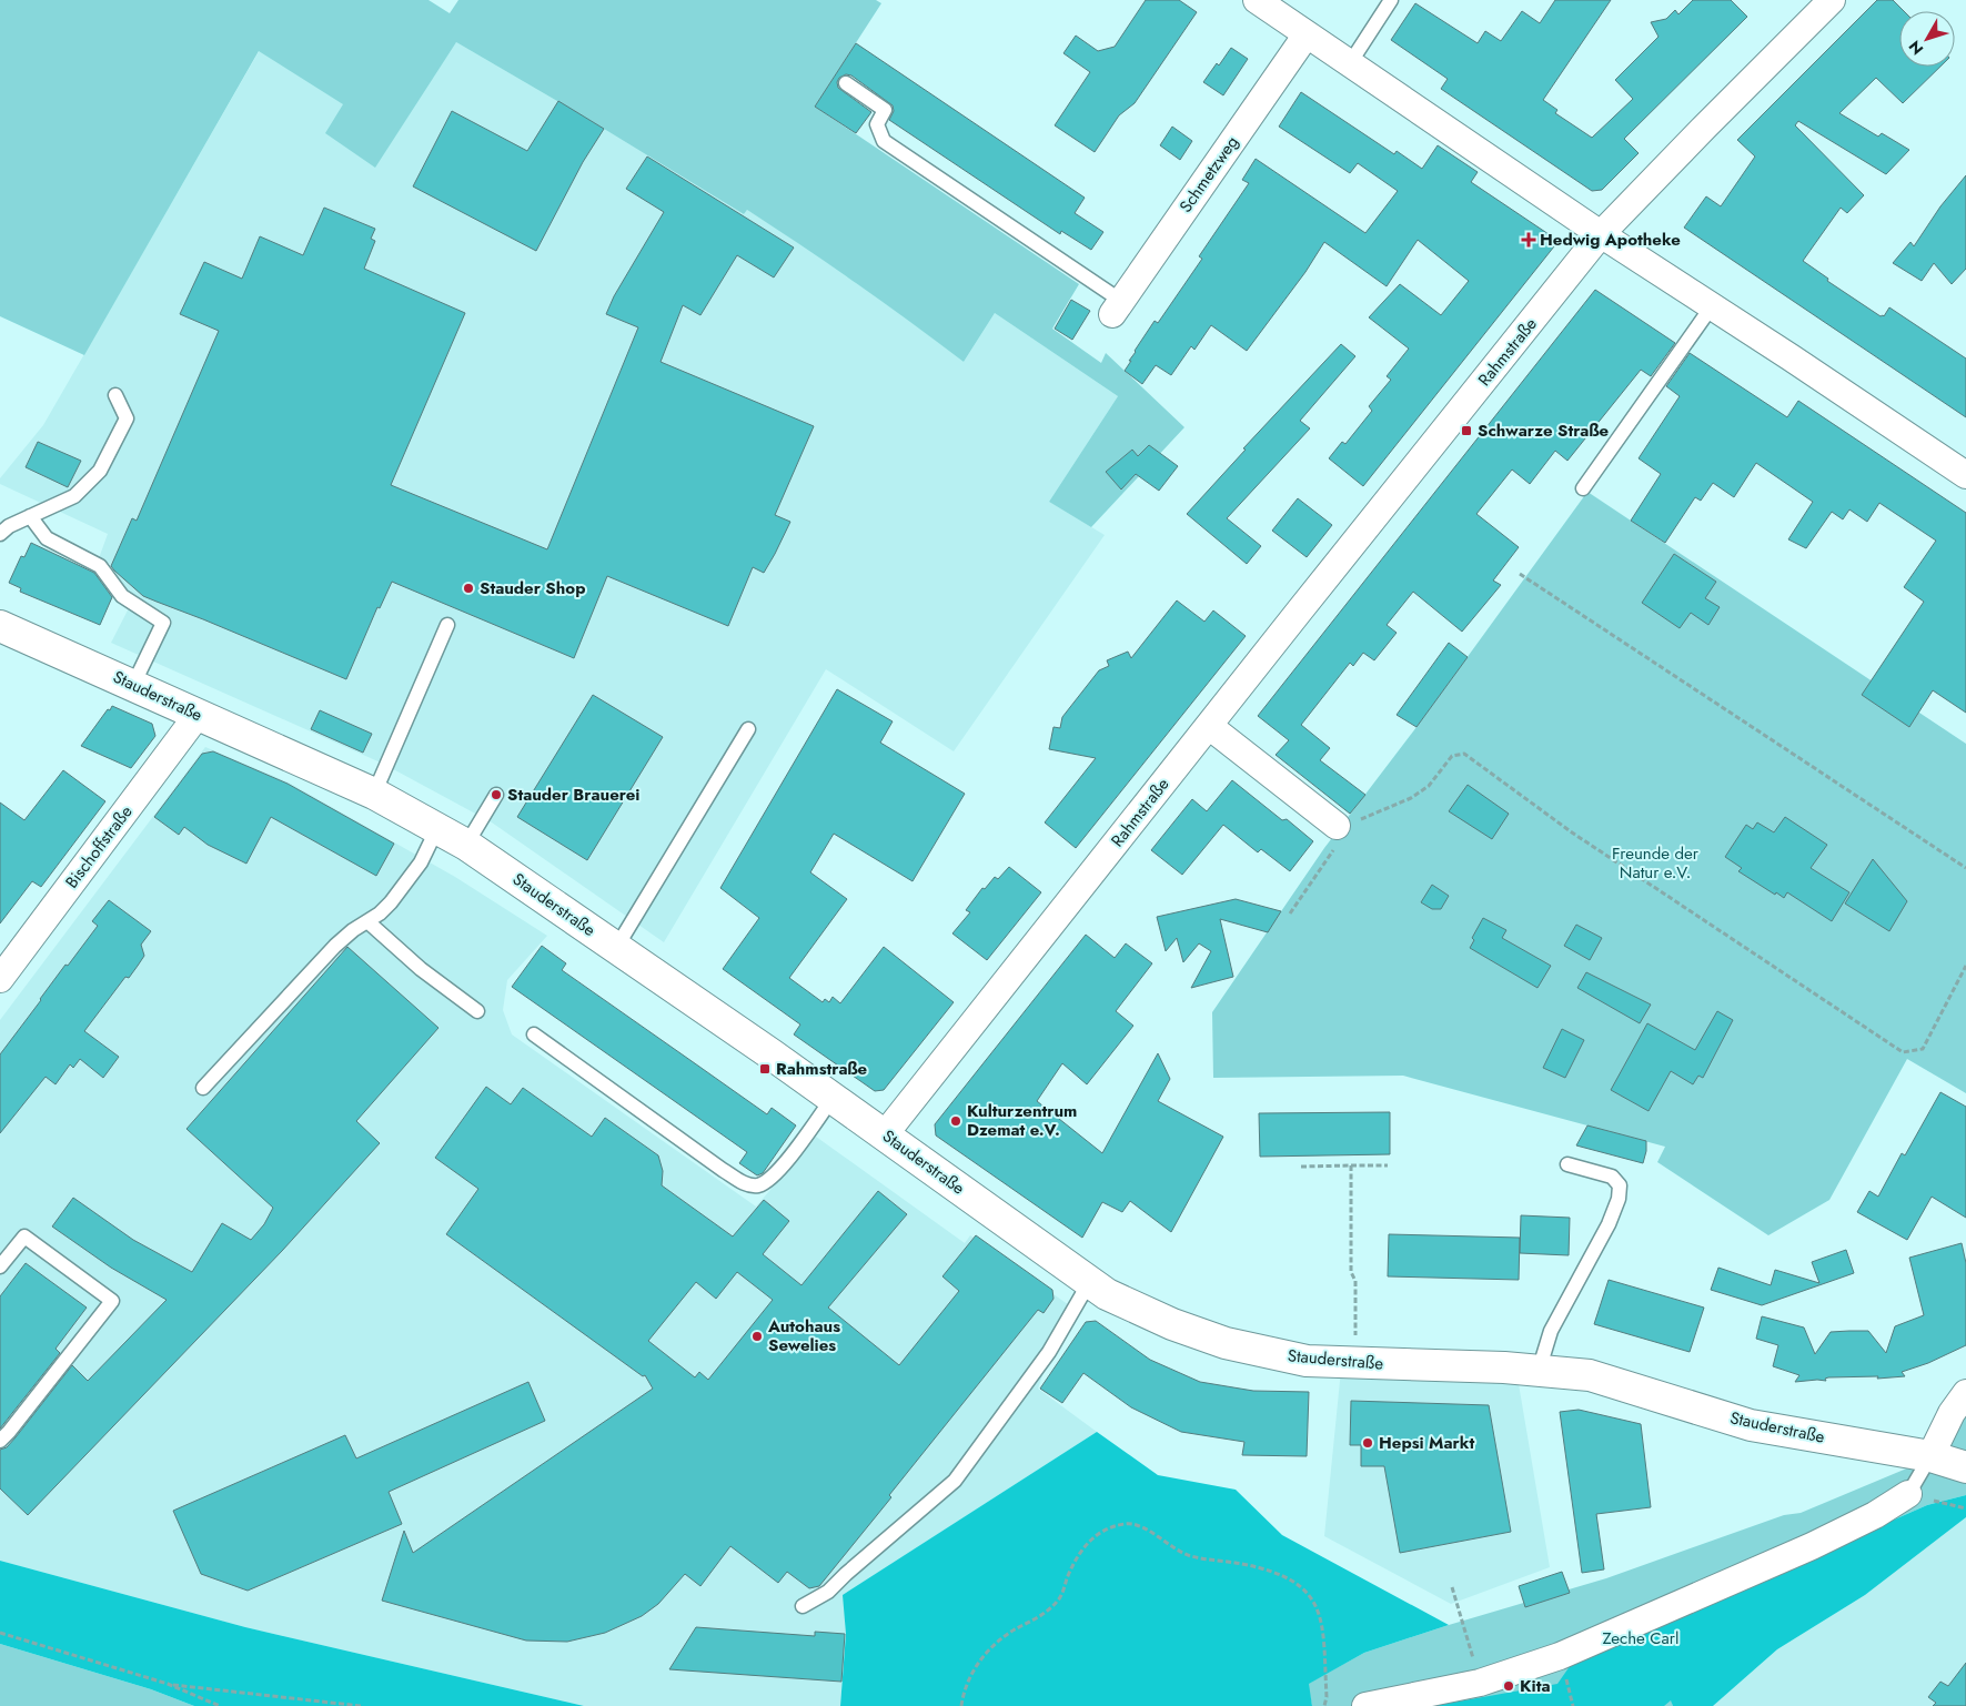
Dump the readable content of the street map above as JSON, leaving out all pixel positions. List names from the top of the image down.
{
  "streets": {
    "main road": ["Stauderstraße"],
    "street": ["Schmetzweg", "Rahmstraße", "Bischoffstraße"]
  },
  "crossings": [
    ["Rahmstraße", "Stauderstraße"],
    ["Stauderstraße", "Bischoffstraße"]
  ],
  "parks": ["Freunde der Natur e.V.", "Zeche Carl"],
  "places": {
    "health": ["Hedwig Apotheke"],
    "transit": ["Schwarze Straße", "Rahmstraße"],
    "other": [
      "Stauder Shop",
      "Stauder Brauerei",
      "Kulturzentrum Dzemat e.V.",
      "Autohaus Sewelies",
      "Hepsi Markt",
      "Kita"
    ]
  },
  "north": "bottom left"
}
